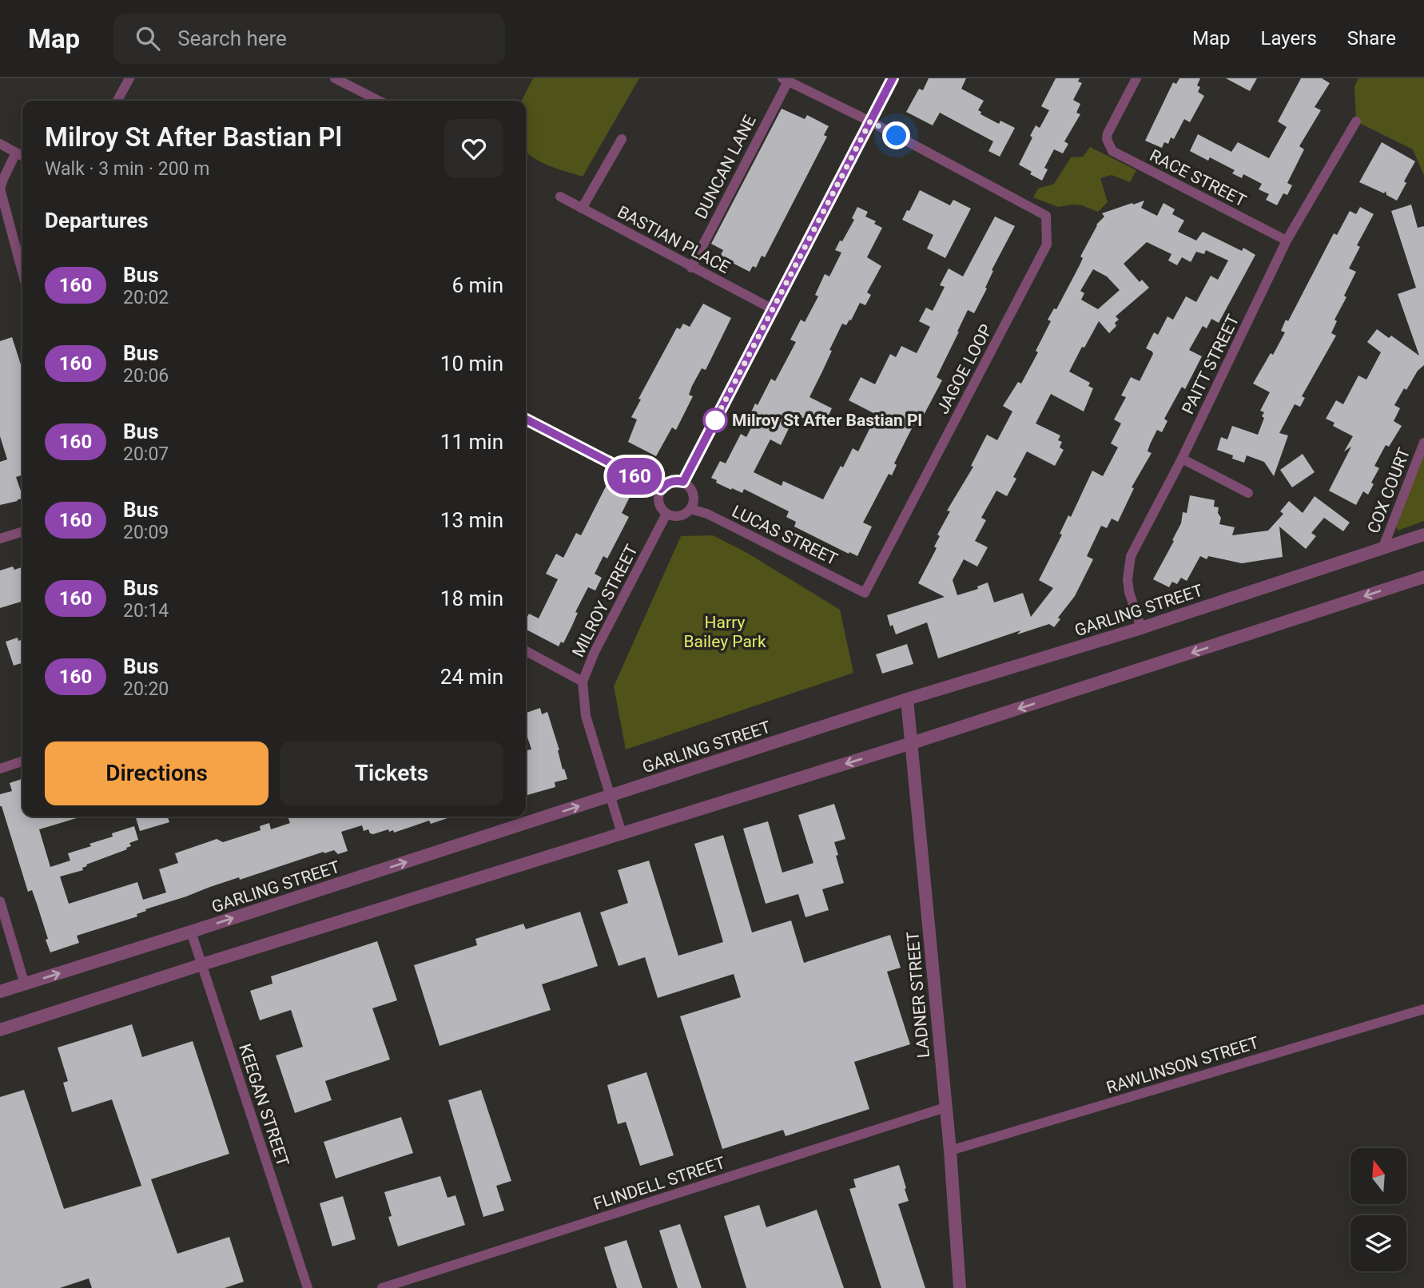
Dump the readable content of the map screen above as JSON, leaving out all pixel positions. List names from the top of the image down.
{
  "streets": {
    "street": [
      "DUNCAN LANE",
      "RACE STREET",
      "BASTIAN PLACE",
      "PAITT STREET",
      "JAGOE LOOP",
      "COX COURT",
      "LUCAS STREET",
      "MILROY STREET",
      "GARLING STREET",
      "LADNER STREET",
      "RAWLINSON STREET",
      "KEEGAN STREET",
      "FLINDELL STREET"
    ]
  },
  "crossings": [
    ["DUNCAN LANE", "BASTIAN PLACE"],
    ["RACE STREET", "PAITT STREET"],
    ["PAITT STREET", "GARLING STREET"],
    ["JAGOE LOOP", "LUCAS STREET"],
    ["COX COURT", "GARLING STREET"],
    ["LUCAS STREET", "MILROY STREET"],
    ["MILROY STREET", "GARLING STREET"],
    ["GARLING STREET", "LADNER STREET"],
    ["GARLING STREET", "KEEGAN STREET"],
    ["LADNER STREET", "RAWLINSON STREET"],
    ["LADNER STREET", "FLINDELL STREET"]
  ],
  "parks": ["Harry Bailey Park"],
  "places": ["Milroy St After Bastian Pl"],
  "lines": ["bus line 160"],
  "north": "top",
  "page": {
    "header": "Map",
    "search": "Search here",
    "nav": ["Map", "Layers", "Share"],
    "on_map": "160",
    "heading": [
      ["Milroy St After Bastian Pl", "Walk · 3 min · 200 m"],
      "Departures"
    ],
    "list": [
      {
        "mark": "160",
        "name": "Bus",
        "note": "20:02",
        "value": "6 min"
      },
      {
        "mark": "160",
        "name": "Bus",
        "note": "20:06",
        "value": "10 min"
      },
      {
        "mark": "160",
        "name": "Bus",
        "note": "20:07",
        "value": "11 min"
      },
      {
        "mark": "160",
        "name": "Bus",
        "note": "20:09",
        "value": "13 min"
      },
      {
        "mark": "160",
        "name": "Bus",
        "note": "20:14",
        "value": "18 min"
      },
      {
        "mark": "160",
        "name": "Bus",
        "note": "20:20",
        "value": "24 min"
      }
    ],
    "buttons": ["Directions", "Tickets"]
  }
}
